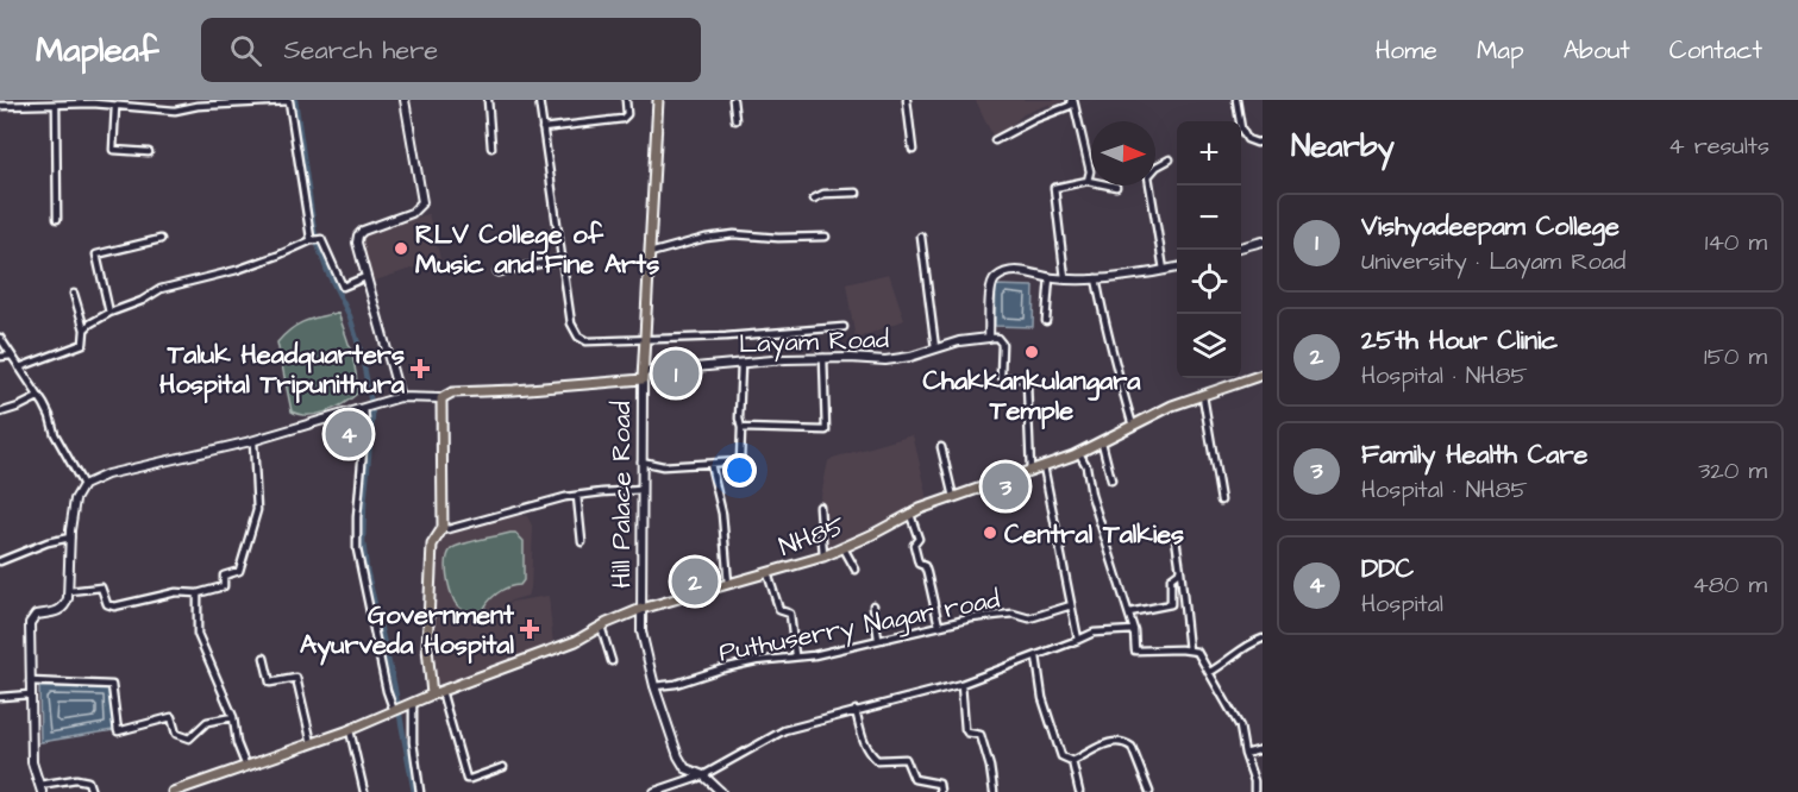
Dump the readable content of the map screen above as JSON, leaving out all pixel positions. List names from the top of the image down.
{
  "streets": {
    "main road": ["Layam Road", "Hill Palace Road", "NH85"],
    "street": ["Puthuserry Nagar road"]
  },
  "crossings": [
    ["Layam Road", "Hill Palace Road"],
    ["Hill Palace Road", "NH85"]
  ],
  "places": {
    "other": ["RLV College of Music and Fine Arts", "Chakkankulangara Temple", "Central Talkies"],
    "health": ["Taluk Headquarters Hospital Tripunithura", "Government Ayurveda Hospital"]
  },
  "north": "right",
  "page": {
    "header": "Mapleaf",
    "search": "Search here",
    "nav": [
      "Home",
      "Map",
      "About",
      "Contact"
    ],
    "heading": ["Nearby", "4 results"],
    "map_buttons": ["+", "−"],
    "list": [
      {
        "mark": "1",
        "name": "Vishyadeepam College",
        "note": "University · Layam Road",
        "value": "140 m"
      },
      {
        "mark": "2",
        "name": "25th Hour Clinic",
        "note": "Hospital · NH85",
        "value": "150 m"
      },
      {
        "mark": "3",
        "name": "Family Health Care",
        "note": "Hospital · NH85",
        "value": "320 m"
      },
      {
        "mark": "4",
        "name": "DDC",
        "note": "Hospital",
        "value": "480 m"
      }
    ],
    "pins": [
      "1",
      "4",
      "3",
      "2"
    ]
  }
}
